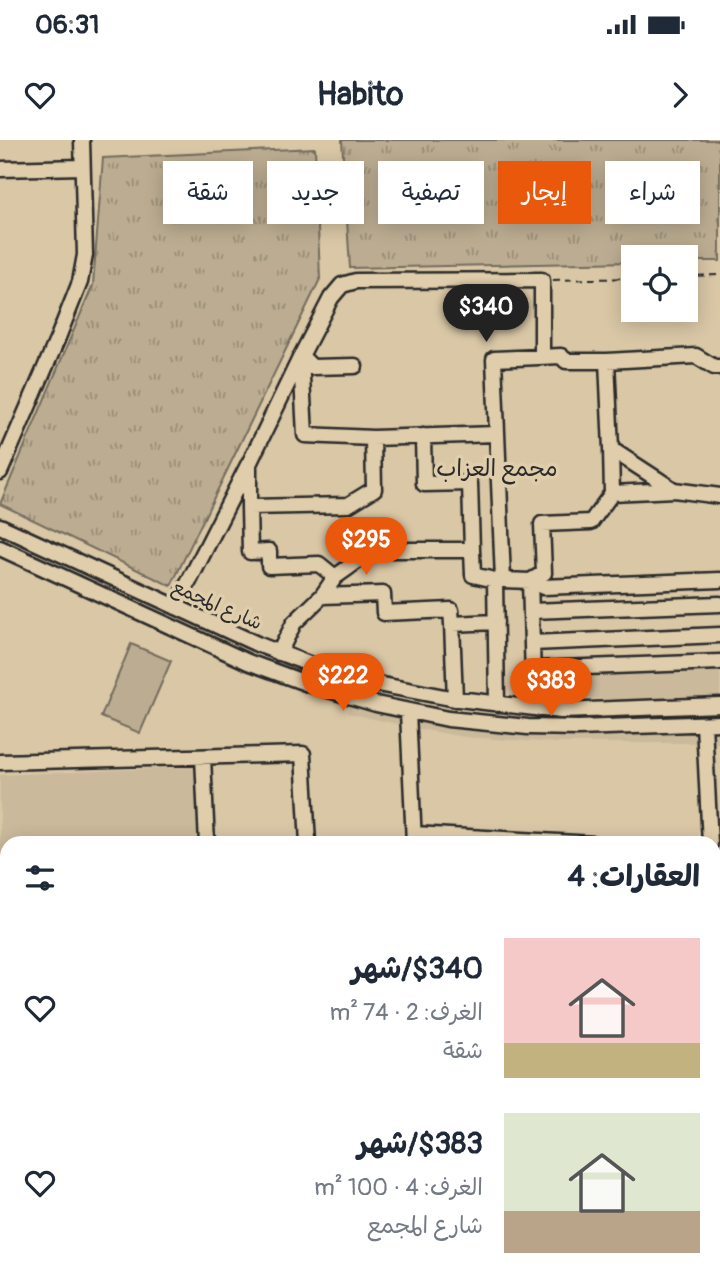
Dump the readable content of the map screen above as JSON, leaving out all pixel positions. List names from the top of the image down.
{
  "streets": {
    "street": ["شارع المجمع"]
  },
  "districts": ["مجمع العزاب"],
  "page": {
    "status": "06:31",
    "header": "Habito",
    "chip": [
      "شراء",
      "إيجار",
      "تصفية",
      "جديد",
      "شقة"
    ],
    "price": [
      "$340",
      "$295",
      "$222",
      "$383"
    ],
    "heading": "العقارات: 4",
    "list": [
      {
        "name": "$340/شهر",
        "note": "الغرف: 2 · 74 m² · شقة"
      },
      {
        "name": "$383/شهر",
        "note": "الغرف: 4 · 100 m² · شارع المجمع"
      }
    ]
  }
}
